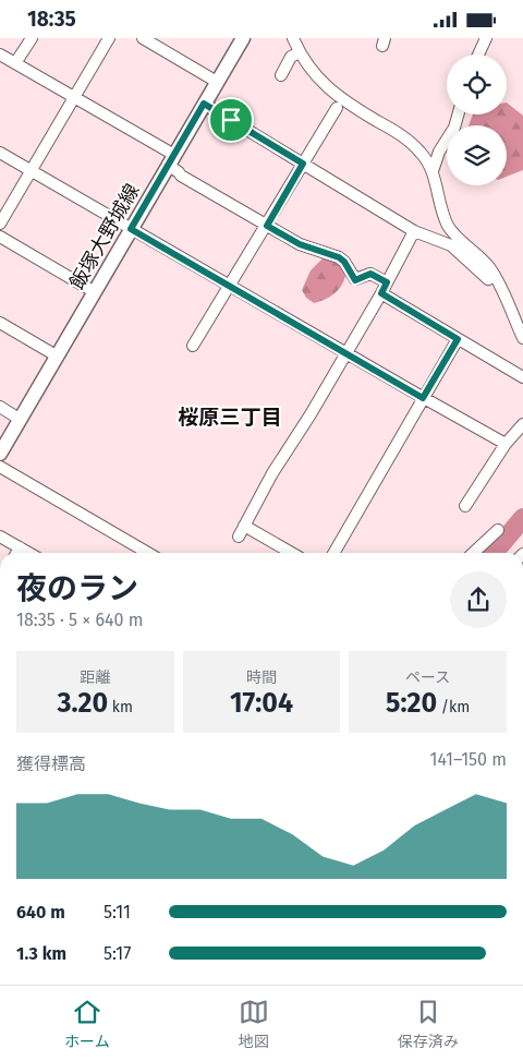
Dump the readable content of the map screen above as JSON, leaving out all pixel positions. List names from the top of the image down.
{
  "streets": {
    "main road": ["飯塚大野城線"]
  },
  "districts": ["桜原三丁目"],
  "page": {
    "status": "18:35",
    "heading": ["夜のラン", "18:35 · 5 × 640 m"],
    "stats": [
      ["距離", "3.20 km"],
      ["時間", "17:04"],
      ["ペース", "5:20 /km"]
    ],
    "chart": ["獲得標高", "141–150 m"],
    "list": [
      {
        "name": "640 m",
        "note": "5:11"
      },
      {
        "name": "1.3 km",
        "note": "5:17"
      }
    ],
    "tabs": ["ホーム", "地図", "保存済み"]
  }
}
